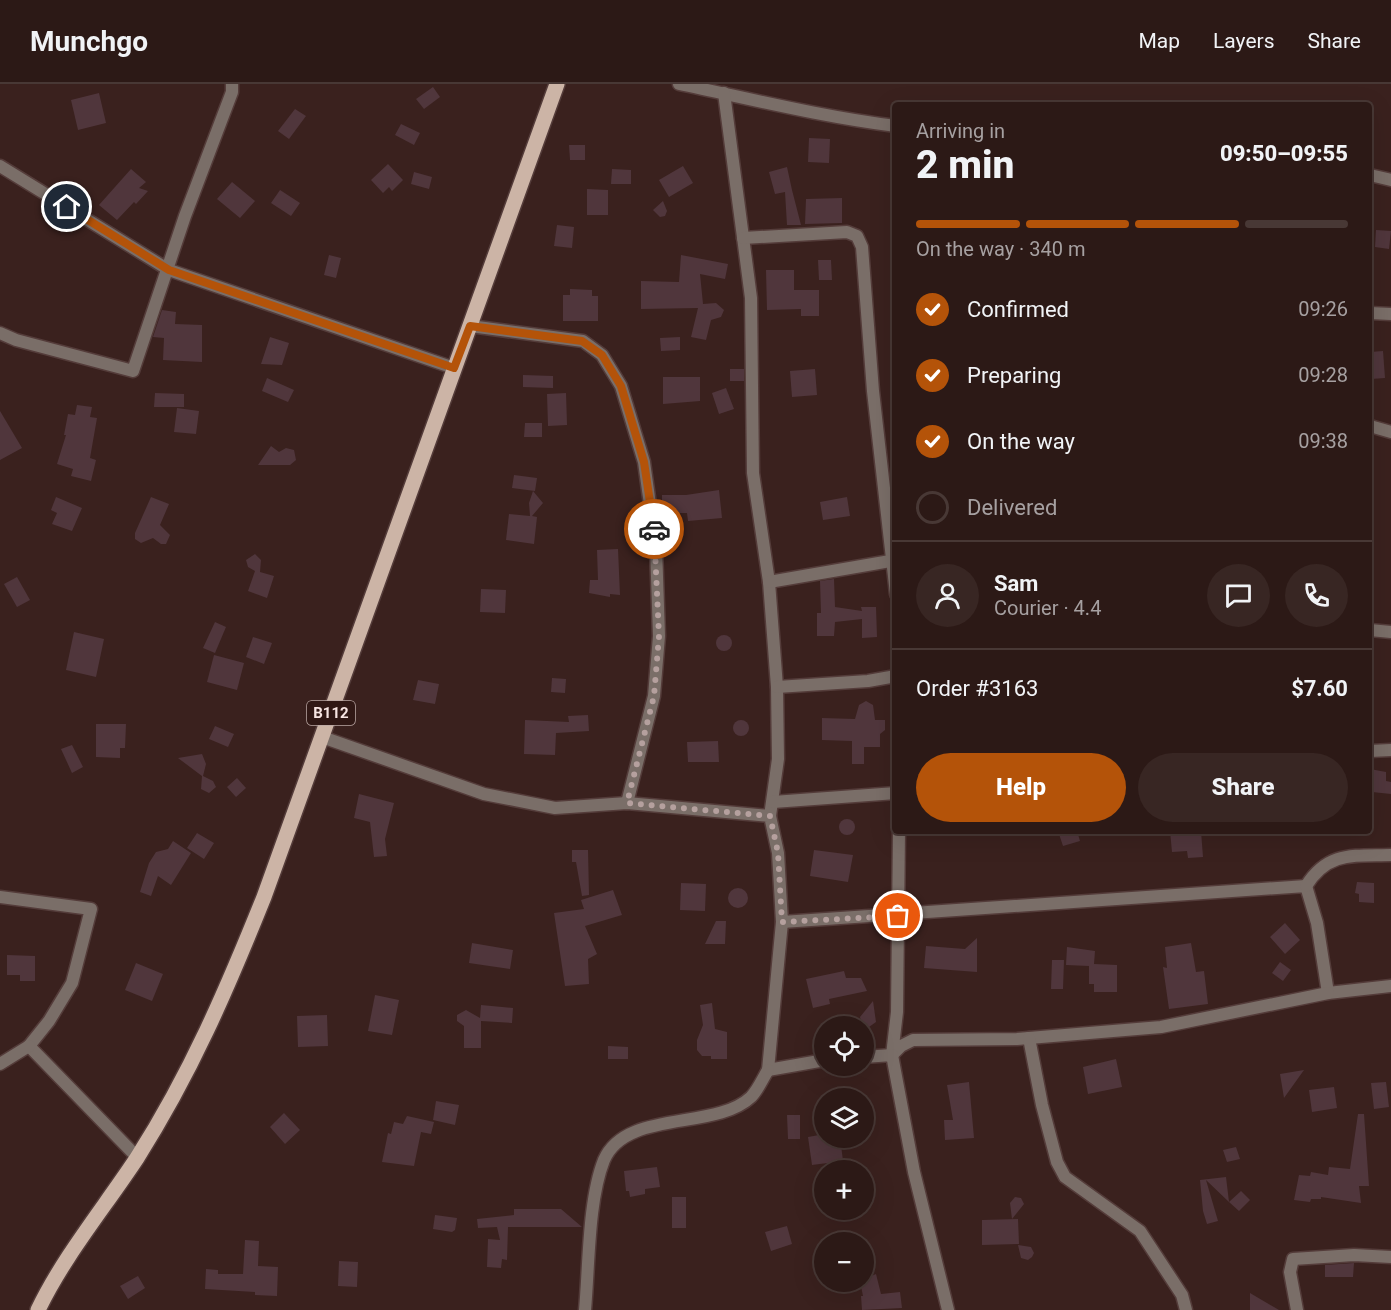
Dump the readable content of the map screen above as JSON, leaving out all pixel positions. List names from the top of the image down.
{
  "streets": {
    "main road": ["B112"]
  },
  "page": {
    "header": "Munchgo",
    "nav": ["Map", "Layers", "Share"],
    "heading": ["2 min", "Arriving in", "09:50–09:55"],
    "panel": [
      "Sam",
      "Courier · 4.4",
      "Order #3163",
      "$7.60"
    ],
    "bar": "On the way · 340 m",
    "list": [
      ["Confirmed", "09:26"],
      ["Preparing", "09:28"],
      ["On the way", "09:38"],
      "Delivered"
    ],
    "buttons": ["Help", "Share"],
    "map_buttons": ["+", "−"]
  }
}
